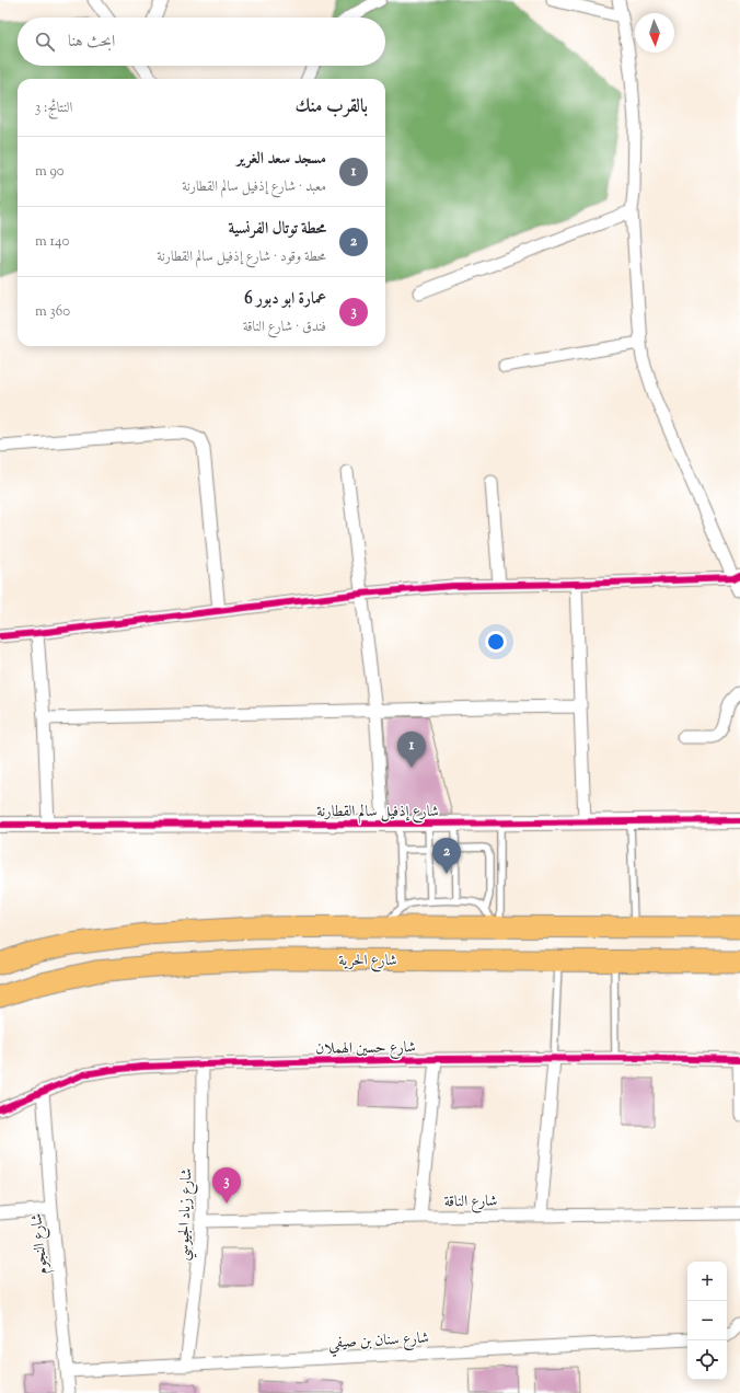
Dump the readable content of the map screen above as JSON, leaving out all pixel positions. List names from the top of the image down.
{
  "streets": {
    "highway": ["شارع الحرية"],
    "street": [
      "شارع إذفيل سالم القطارنة",
      "شارع حسين الهملان",
      "شارع الناقة",
      "شارع زياد الجيوسي",
      "شارع النجوم",
      "شارع سنان بن صيفي"
    ]
  },
  "crossings": [
    ["شارع حسين الهملان", "شارع زياد الجيوسي"],
    ["شارع حسين الهملان", "شارع النجوم"],
    ["شارع الناقة", "شارع زياد الجيوسي"],
    ["شارع زياد الجيوسي", "شارع سنان بن صيفي"],
    ["شارع النجوم", "شارع سنان بن صيفي"]
  ],
  "north": "bottom",
  "page": {
    "search": "ابحث هنا",
    "heading": ["بالقرب منك", "النتائج: 3"],
    "list": [
      {
        "mark": "1",
        "name": "مسجد سعد الغرير",
        "note": "معبد · شارع إذفيل سالم القطارنة",
        "value": "90 m"
      },
      {
        "mark": "2",
        "name": "محطة توتال الفرنسية",
        "note": "محطة وقود · شارع إذفيل سالم القطارنة",
        "value": "140 m"
      },
      {
        "mark": "3",
        "name": "عمارة ابو دبور 6",
        "note": "فندق · شارع الناقة",
        "value": "360 m"
      }
    ],
    "pins": ["1", "2", "3"],
    "map_buttons": ["+", "−"]
  }
}
